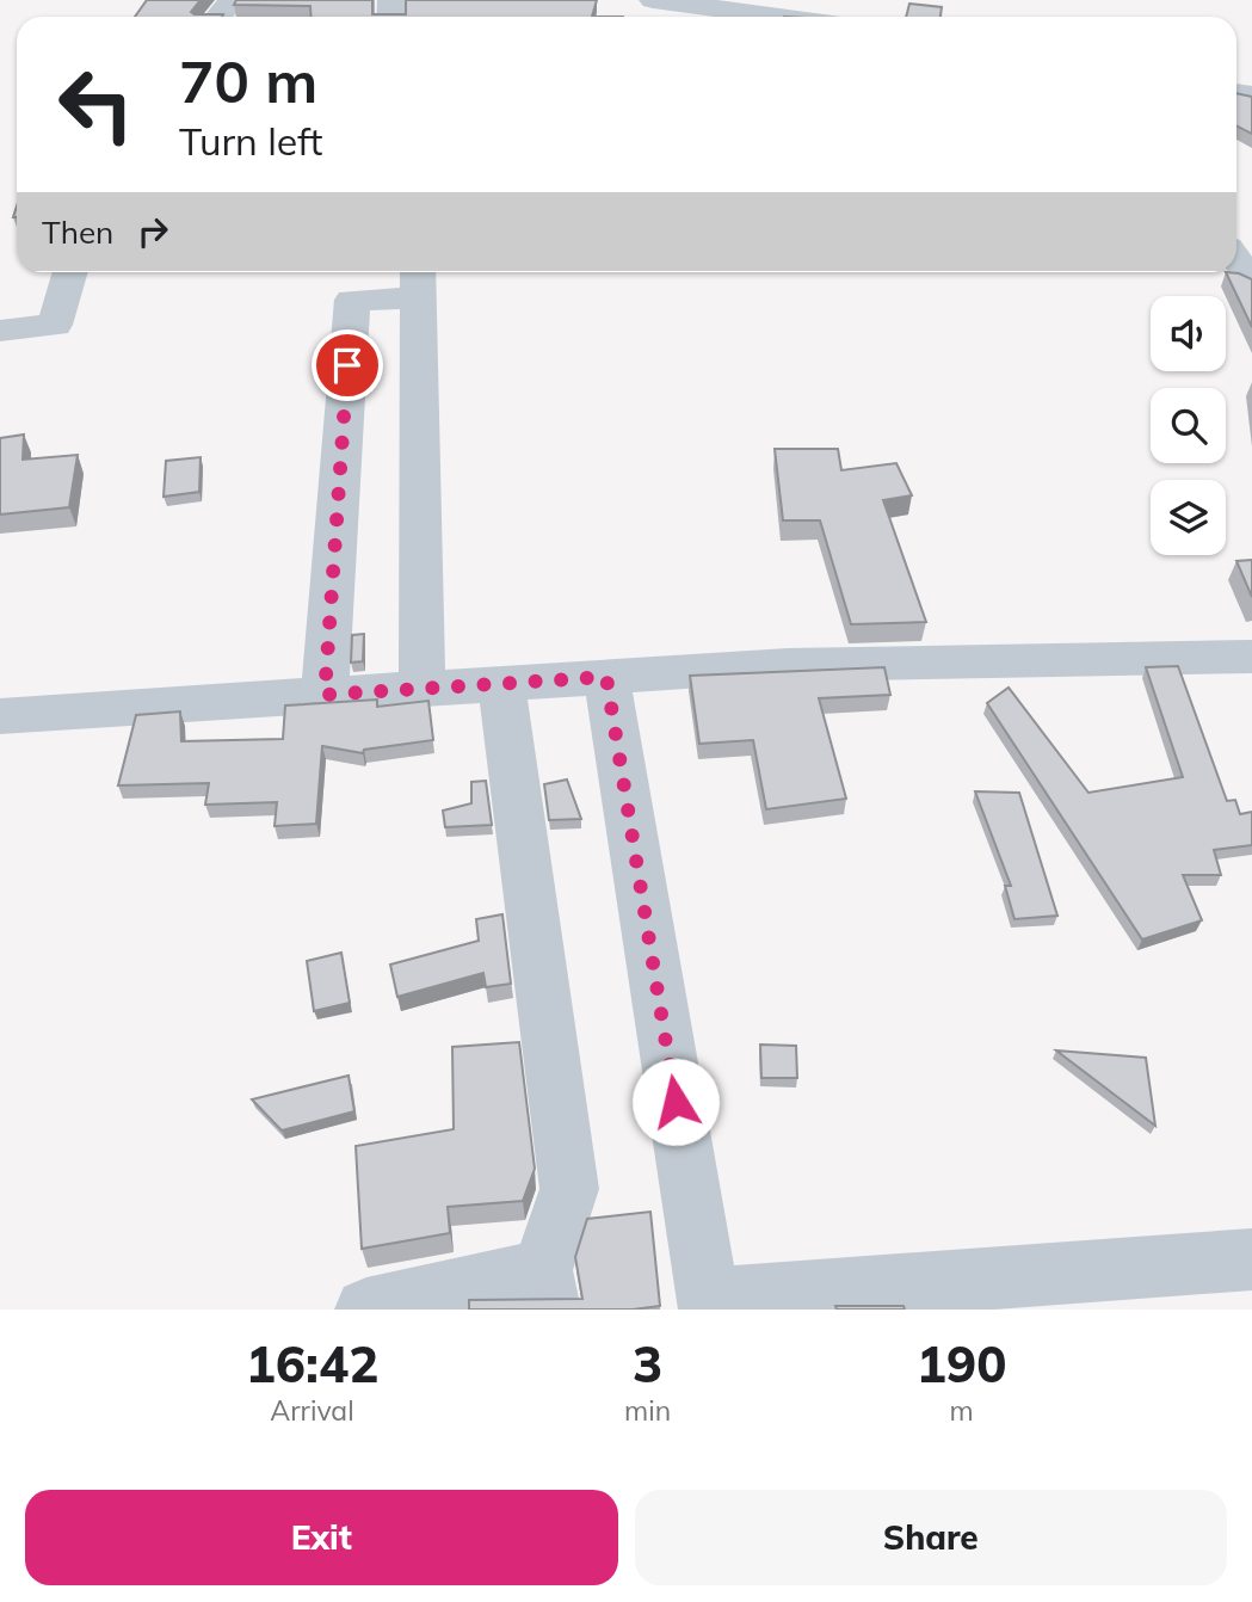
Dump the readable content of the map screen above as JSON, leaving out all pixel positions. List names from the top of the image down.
{
  "page": {
    "turn": ["70 m", "Turn left"],
    "then": "Then",
    "eta": [
      "16:42",
      "Arrival",
      "3",
      "min",
      "190",
      "m"
    ],
    "buttons": ["Exit", "Share"]
  }
}
